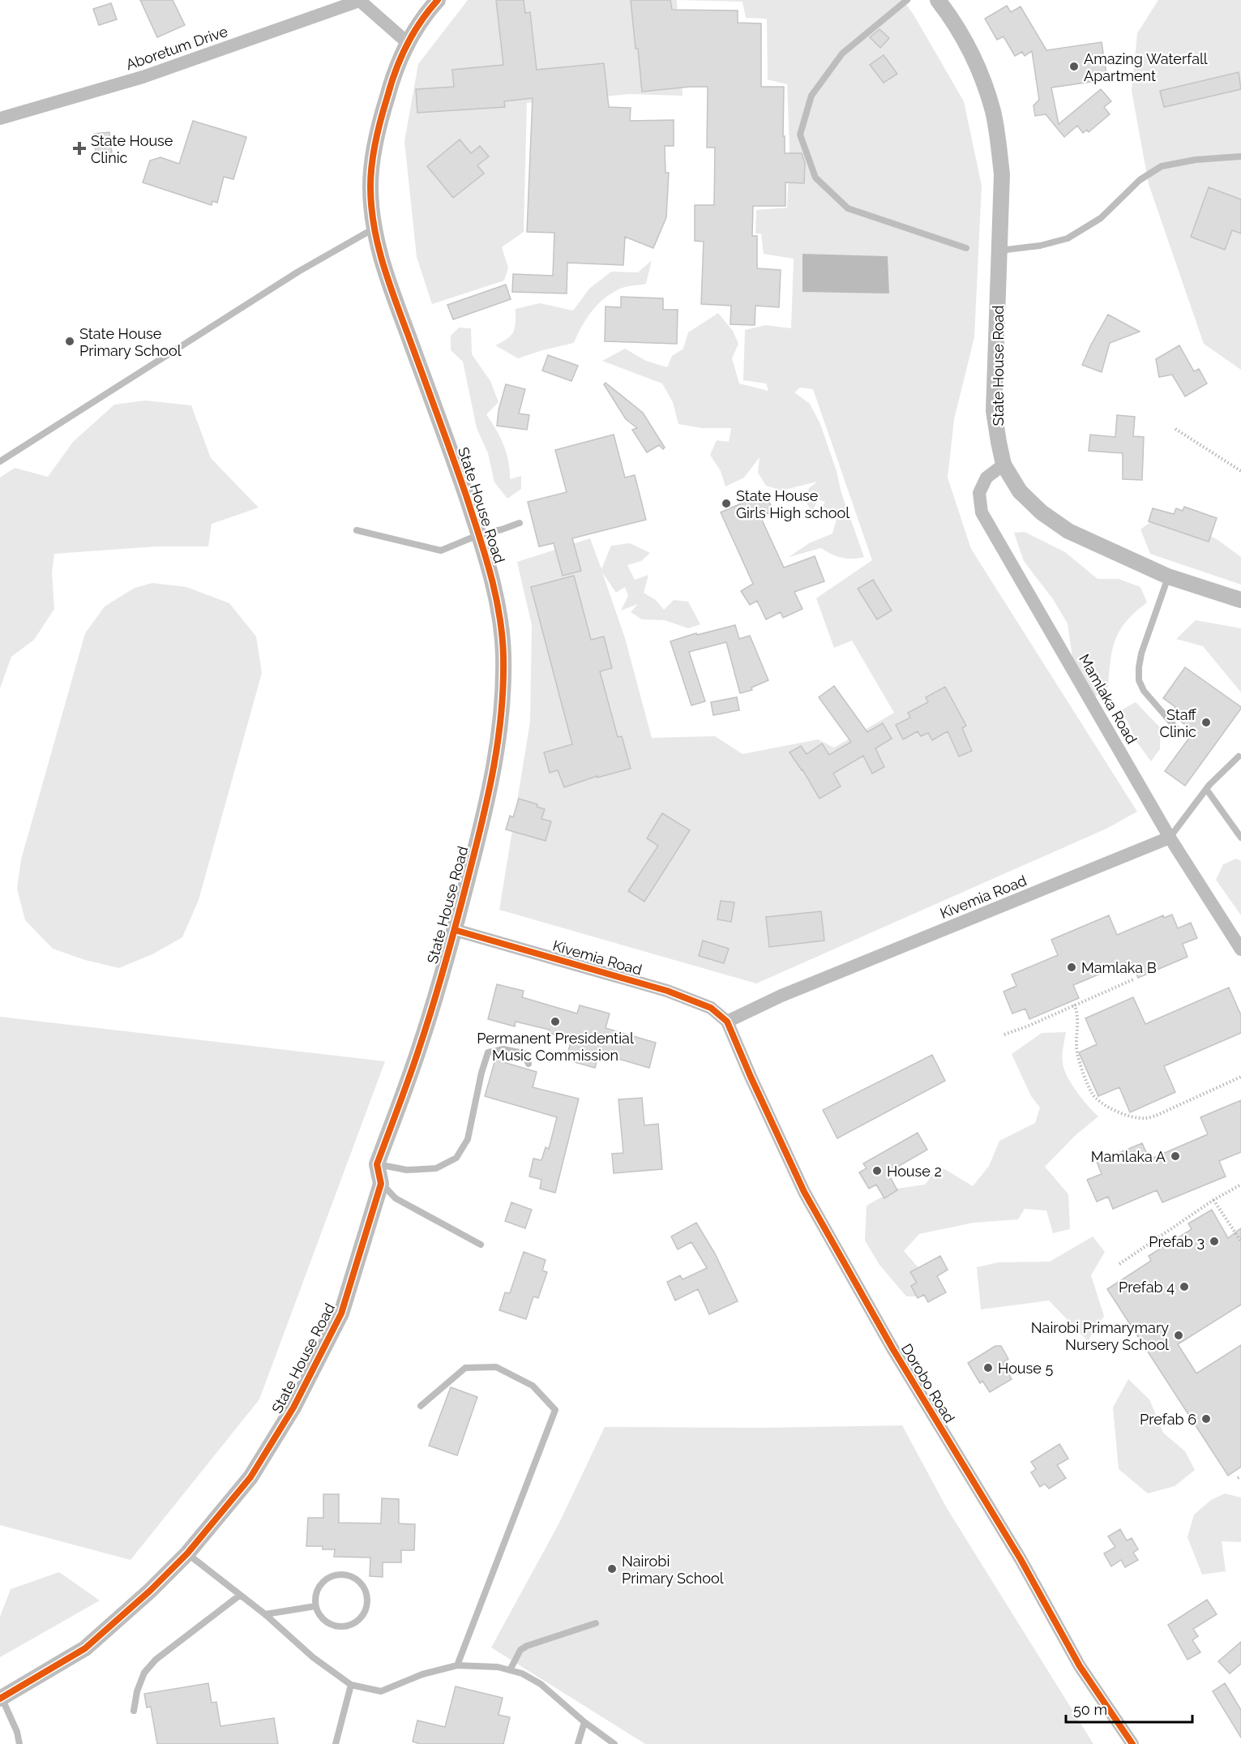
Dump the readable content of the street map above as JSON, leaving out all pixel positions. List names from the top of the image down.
{
  "streets": {
    "street": [
      "Aboretum Drive",
      "State House Road",
      "Mamlaka Road",
      "Kivemia Road",
      "Dorobo Road"
    ]
  },
  "crossings": [
    ["State House Road", "Mamlaka Road"],
    ["State House Road", "Kivemia Road"],
    ["Mamlaka Road", "Kivemia Road"],
    ["Kivemia Road", "Dorobo Road"]
  ],
  "places": {
    "other": [
      "Amazing Waterfall Apartment",
      "State House Primary School",
      "State House Girls High school",
      "Staff Clinic",
      "Mamlaka B",
      "Permanent Presidential Music Commission",
      "Mamlaka A",
      "House 2",
      "Prefab 3",
      "Prefab 4",
      "Nairobi Primarymary Nursery School",
      "House 5",
      "Prefab 6",
      "Nairobi Primary School"
    ],
    "health": ["State House Clinic"]
  },
  "scale_bar": "50 m"
}
